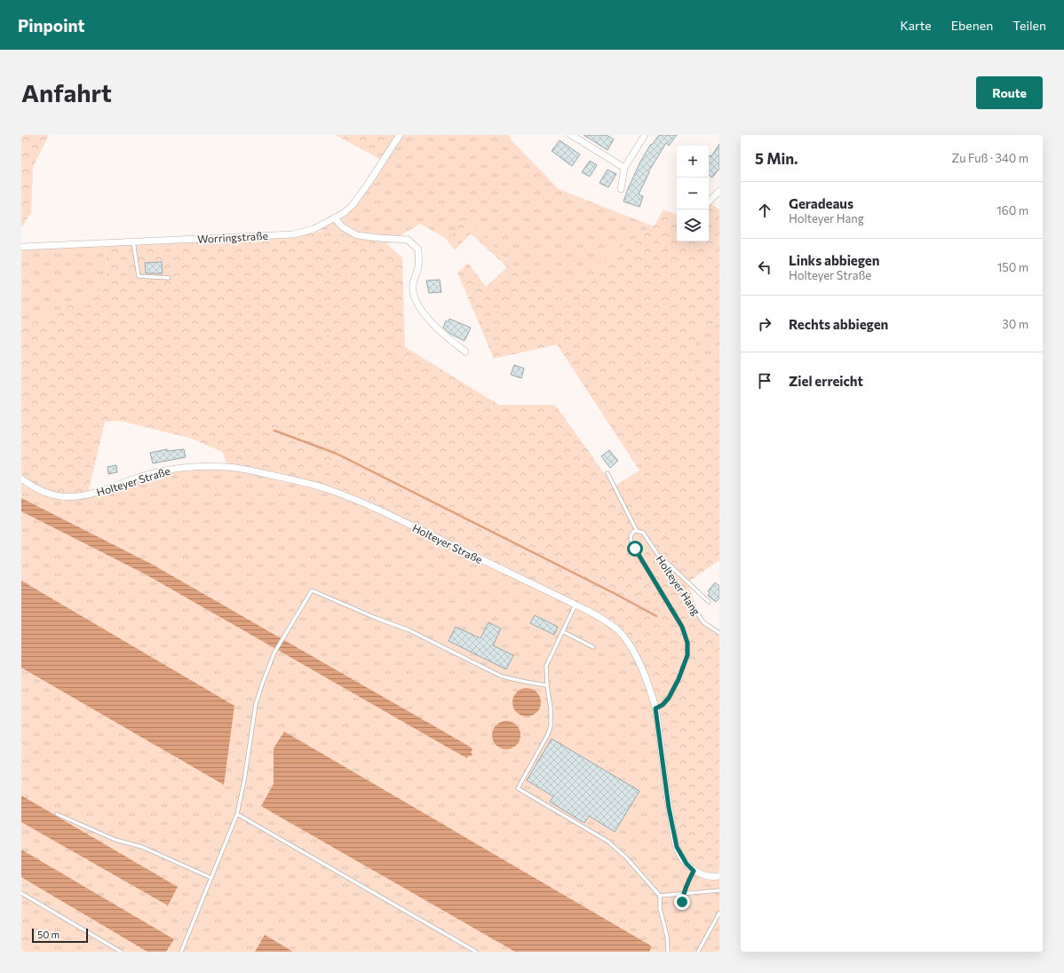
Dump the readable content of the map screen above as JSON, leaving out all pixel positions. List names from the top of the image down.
{
  "streets": {
    "street": ["Worringstraße", "Holteyer Straße"],
    "lane": ["Holteyer Hang"]
  },
  "crossings": [
    ["Holteyer Straße", "Holteyer Hang"]
  ],
  "scale_bar": "50 m",
  "page": {
    "header": "Pinpoint",
    "nav": ["Karte", "Ebenen", "Teilen"],
    "buttons": "Route",
    "title": "Anfahrt",
    "heading": ["5 Min.", "Zu Fuß · 340 m"],
    "map_buttons": ["+", "−"],
    "list": [
      ["Geradeaus", "Holteyer Hang", "160 m"],
      ["Links abbiegen", "Holteyer Straße", "150 m"],
      ["Rechts abbiegen", "30 m"],
      "Ziel erreicht"
    ],
    "scale": "50 m"
  }
}
